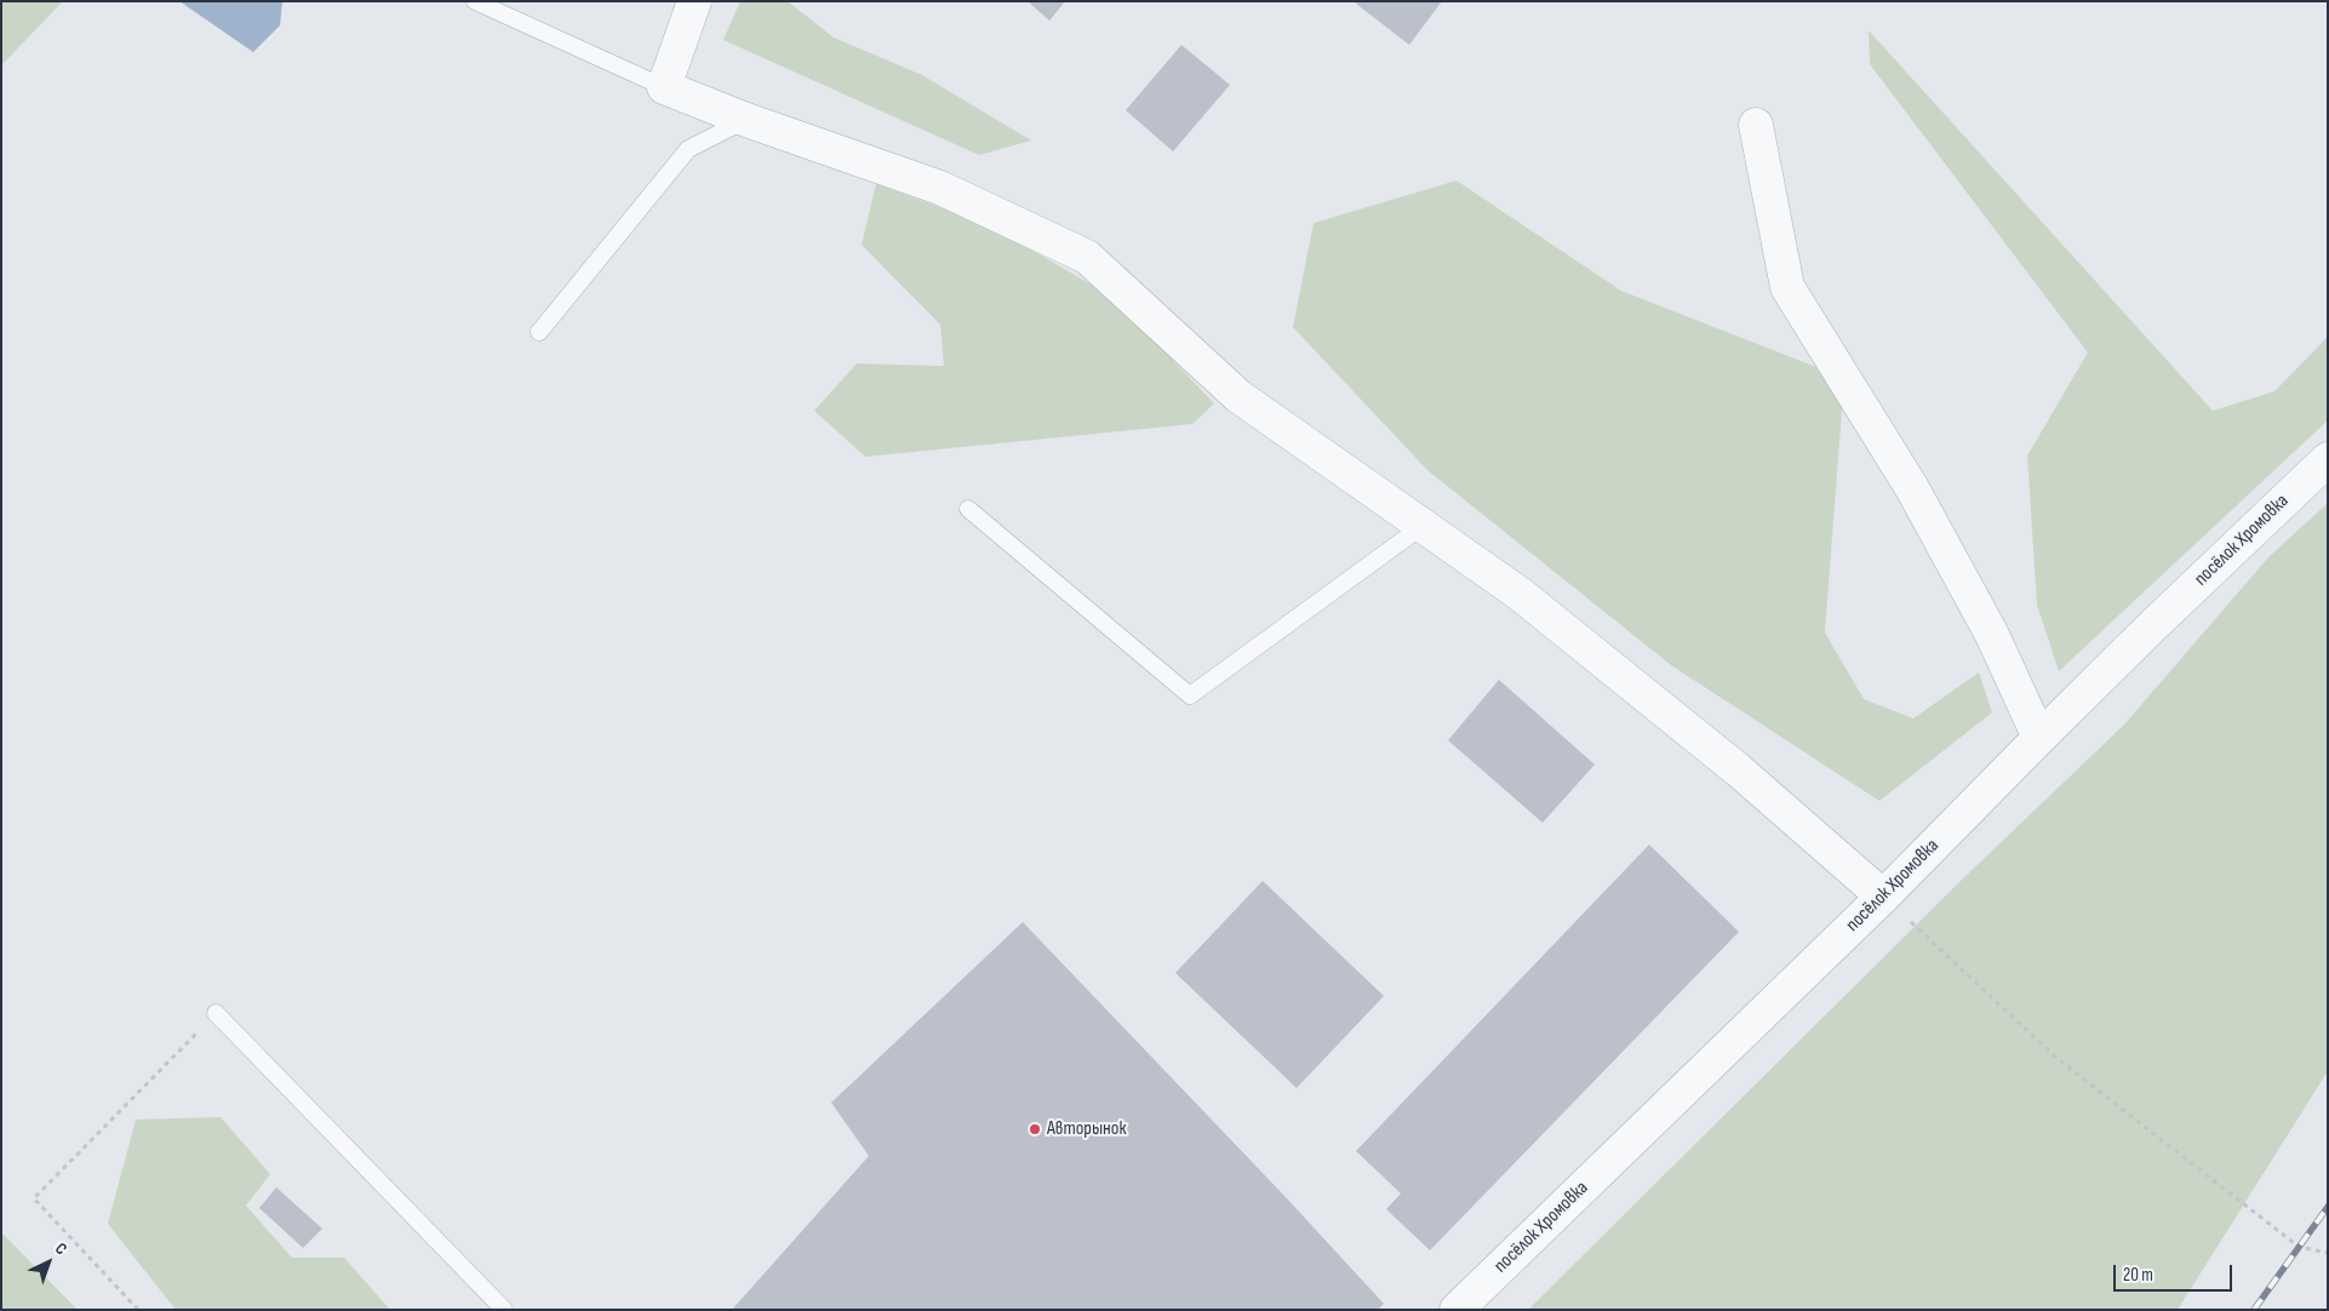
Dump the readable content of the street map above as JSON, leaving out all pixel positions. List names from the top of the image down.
{
  "streets": {
    "street": ["посёлок Хромовка"]
  },
  "places": ["Авторынок"],
  "scale_bar": "20 m",
  "north": "top right"
}
